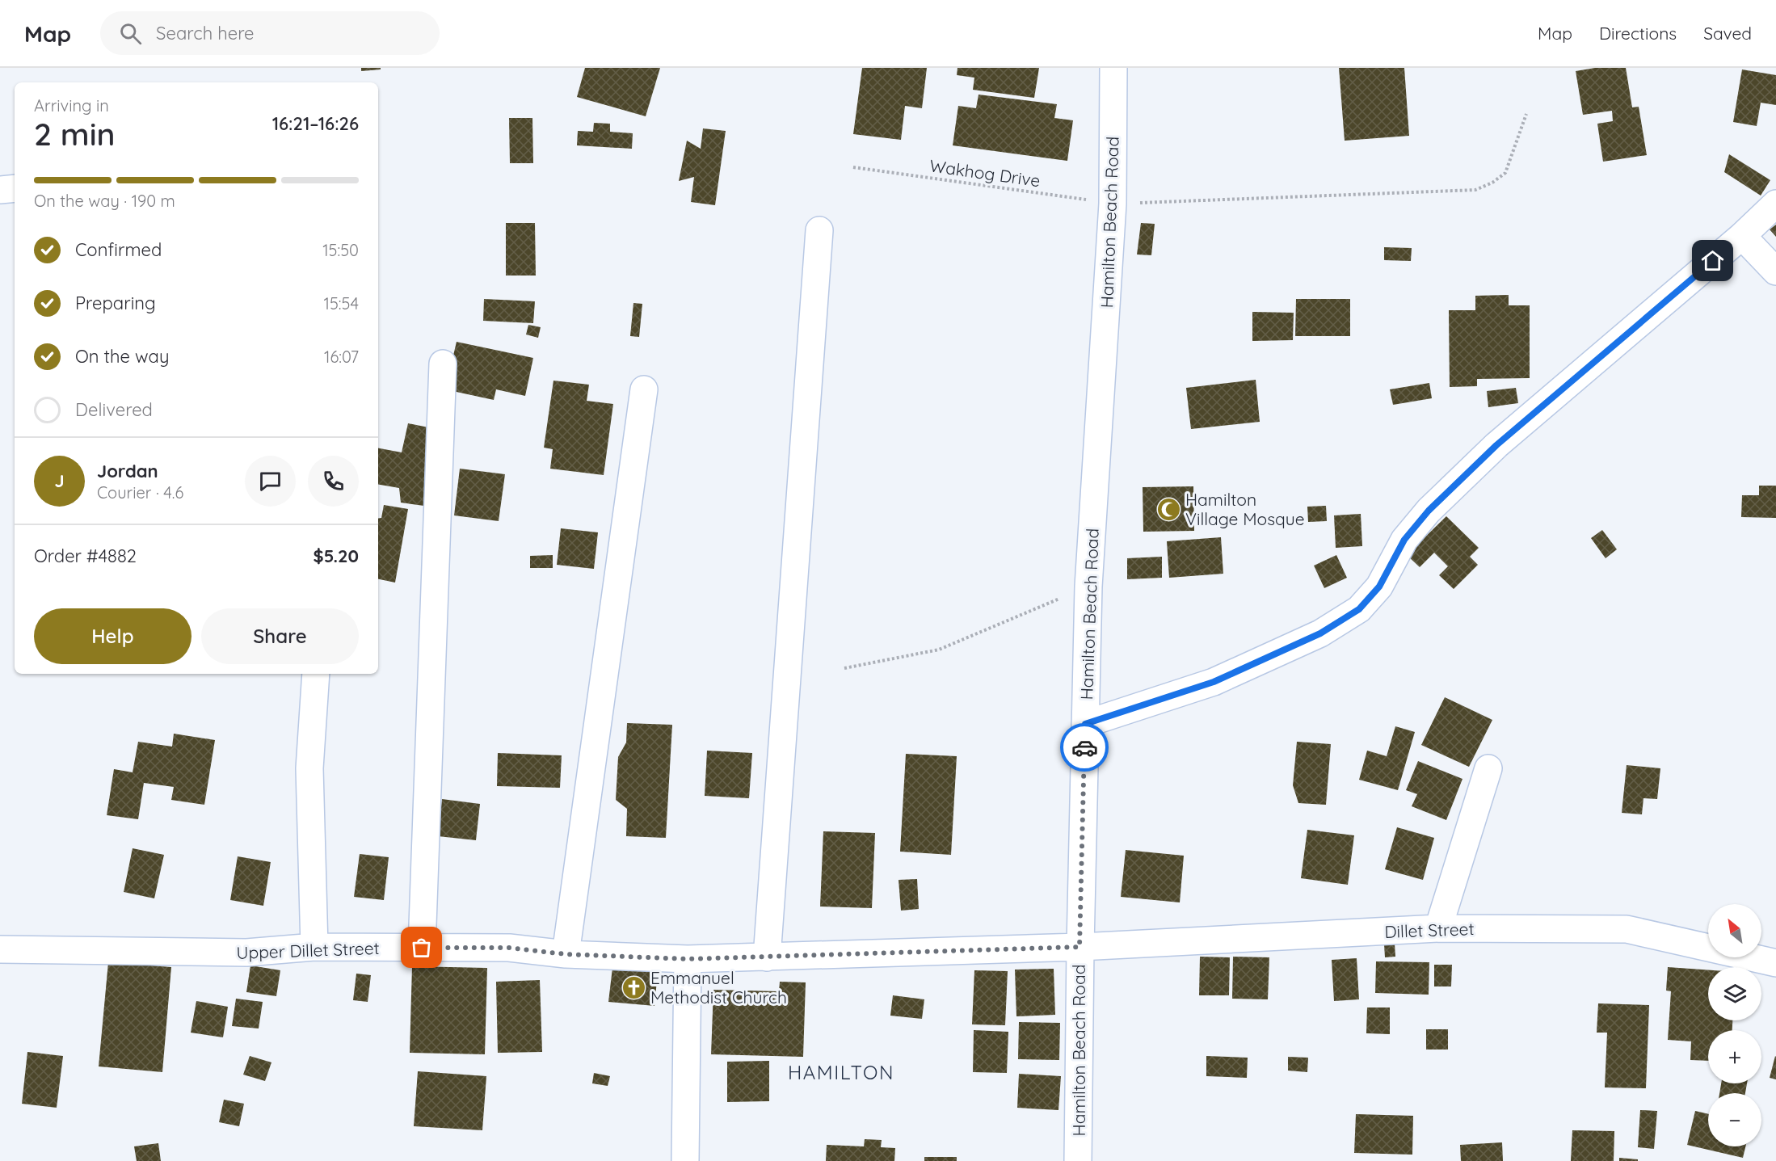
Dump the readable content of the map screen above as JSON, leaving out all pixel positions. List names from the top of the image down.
{
  "streets": {
    "street": ["Hamilton Beach Road", "Dillet Street", "Upper Dillet Street"],
    "path": ["Wakhog Drive"]
  },
  "crossings": [
    ["Wakhog Drive", "Hamilton Beach Road"],
    ["Hamilton Beach Road", "Dillet Street"],
    ["Hamilton Beach Road", "Upper Dillet Street"],
    ["Dillet Street", "Upper Dillet Street"]
  ],
  "districts": ["HAMILTON"],
  "places": {
    "mosque": ["Hamilton Village Mosque"],
    "church": ["Emmanuel Methodist Church"]
  },
  "north": "top left",
  "page": {
    "header": "Map",
    "search": "Search here",
    "nav": ["Map", "Directions", "Saved"],
    "heading": ["2 min", "Arriving in", "16:21–16:26"],
    "panel": [
      "Jordan",
      "Courier · 4.6",
      "Order #4882",
      "$5.20"
    ],
    "bar": "On the way · 190 m",
    "list": [
      ["Confirmed", "15:50"],
      ["Preparing", "15:54"],
      ["On the way", "16:07"],
      "Delivered"
    ],
    "round": "J",
    "buttons": ["Help", "Share"],
    "map_buttons": ["+", "−"]
  }
}
